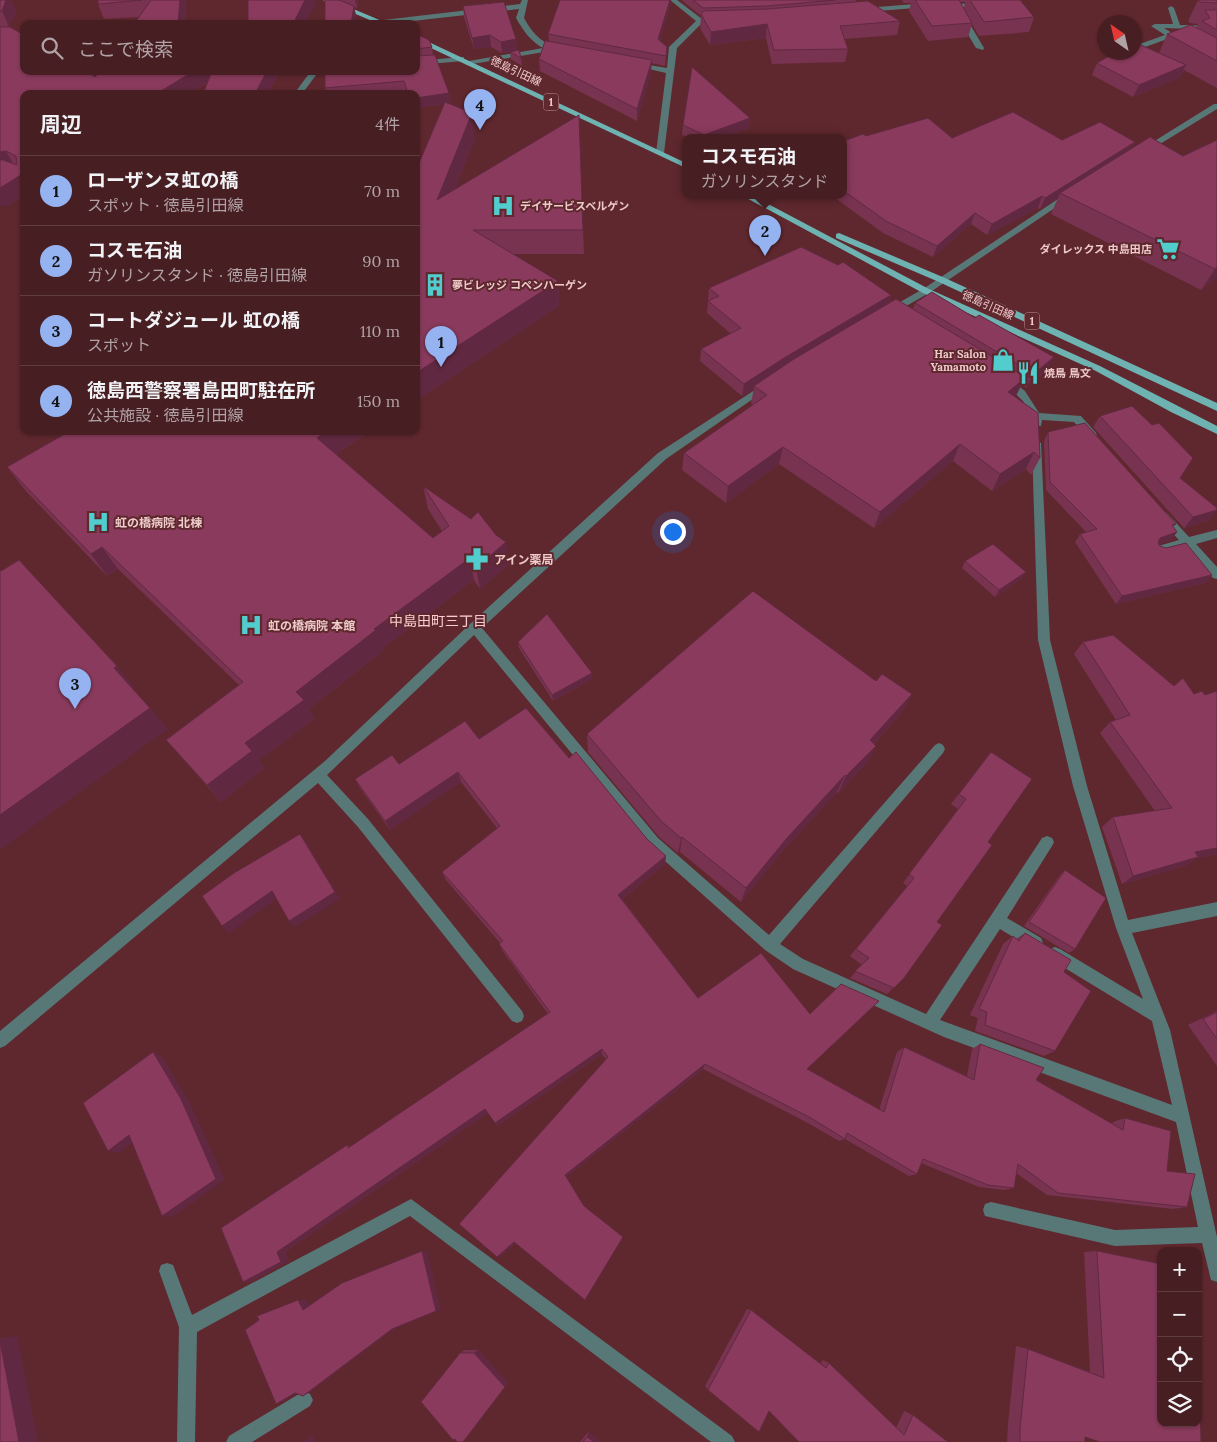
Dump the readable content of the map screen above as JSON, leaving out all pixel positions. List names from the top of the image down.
{
  "streets": {
    "main road": ["徳島引田線", "1"]
  },
  "districts": ["中島田町三丁目"],
  "places": {
    "hospital": ["デイサービスベルゲン", "虹の橋病院 北棟", "虹の橋病院 本館"],
    "supermarket": ["ダイレックス 中島田店"],
    "building": ["夢ビレッジ コペンハーゲン"],
    "shop": ["Har Salon Yamamoto"],
    "restaurant": ["焼鳥 鳥文"],
    "pharmacy": ["アイン薬局"]
  },
  "north": "top left",
  "page": {
    "search": "ここで検索",
    "pins": [
      "4",
      "2",
      "1",
      "3"
    ],
    "heading": ["周辺", "4件"],
    "popup": ["コスモ石油", "ガソリンスタンド"],
    "list": [
      {
        "mark": "1",
        "name": "ローザンヌ虹の橋",
        "note": "スポット · 徳島引田線",
        "value": "70 m"
      },
      {
        "mark": "2",
        "name": "コスモ石油",
        "note": "ガソリンスタンド · 徳島引田線",
        "value": "90 m"
      },
      {
        "mark": "3",
        "name": "コートダジュール 虹の橋",
        "note": "スポット",
        "value": "110 m"
      },
      {
        "mark": "4",
        "name": "徳島西警察署島田町駐在所",
        "note": "公共施設 · 徳島引田線",
        "value": "150 m"
      }
    ],
    "map_buttons": ["+", "−"]
  }
}
